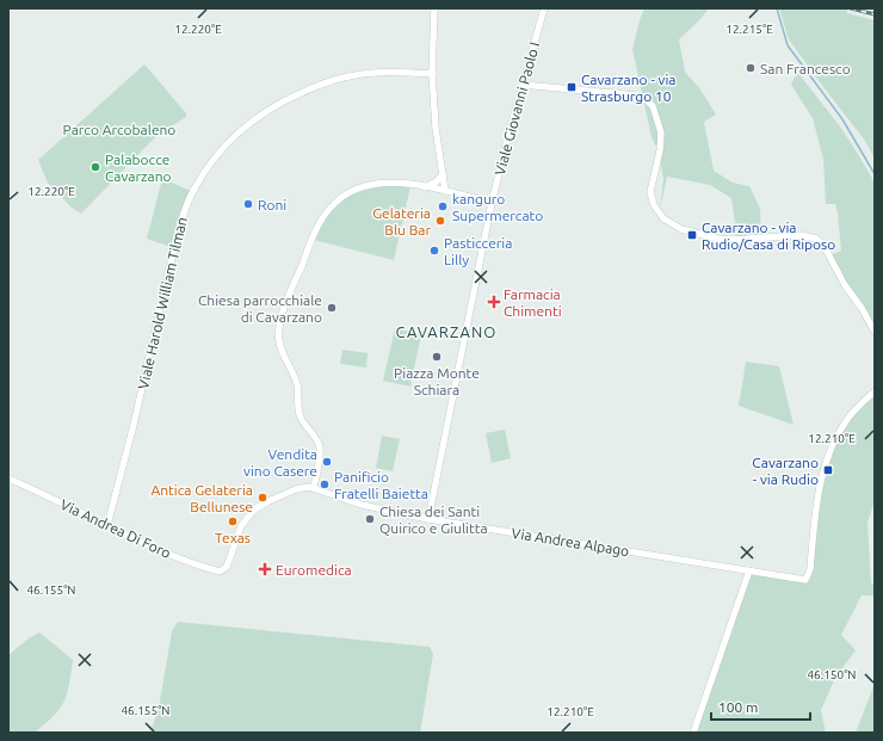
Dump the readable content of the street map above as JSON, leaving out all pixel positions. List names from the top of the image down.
{
  "streets": {
    "street": [
      "Viale Giovanni Paolo I",
      "Viale Harold William Tilman",
      "Via Andrea Di Foro",
      "Via Andrea Alpago"
    ]
  },
  "crossings": [
    ["Viale Giovanni Paolo I", "Via Andrea Alpago"],
    ["Viale Harold William Tilman", "Via Andrea Di Foro"],
    ["Via Andrea Di Foro", "Via Andrea Alpago"]
  ],
  "districts": ["CAVARZANO"],
  "parks": ["Parco Arcobaleno"],
  "places": {
    "other": [
      "San Francesco",
      "Palabocce Cavarzano",
      "Roni",
      "kanguro Supermercato",
      "Gelateria Blu Bar",
      "Pasticceria Lilly",
      "Chiesa parrocchiale di Cavarzano",
      "Piazza Monte Schiara",
      "Vendita vino Casere",
      "Panificio Fratelli Baietta",
      "Antica Gelateria Bellunese",
      "Chiesa dei Santi Quirico e Giulitta",
      "Texas"
    ],
    "transit": ["Cavarzano - via Strasburgo 10", "Cavarzano - via Rudio/Casa di Riposo", "Cavarzano - via Rudio"],
    "health": ["Farmacia Chimenti", "Euromedica"]
  },
  "scale_bar": "100 m",
  "coordinates": [
    "12.220°E",
    "12.215°E",
    "12.210°E",
    "46.155°N",
    "46.150°N"
  ]
}
